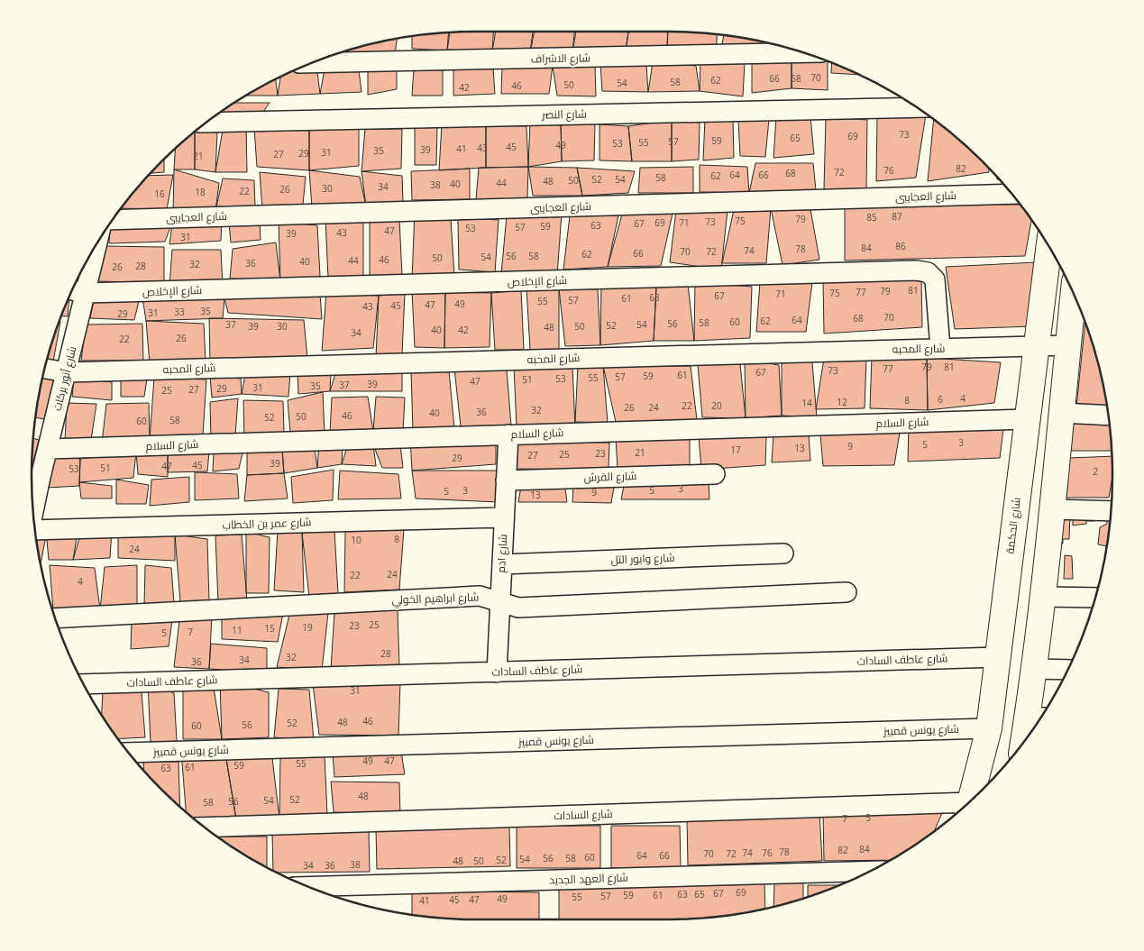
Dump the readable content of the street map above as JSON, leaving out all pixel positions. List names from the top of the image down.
{
  "streets": {
    "street": [
      "شارع الاشراف",
      "شارع النصر",
      "شارع العجايبى",
      "شارع الإخلاص",
      "شارع المحبه",
      "شارع أنور بركات",
      "شارع السلام",
      "شارع القرش",
      "شارع عمر بن الخطاب",
      "شارع الحكمة",
      "شارع ادم",
      "شارع وابور التل",
      "شارع ابراهيم الخولي",
      "شارع عاطف السادات",
      "شارع يونس قمبيز",
      "شارع السادات",
      "شارع العهد الجديد"
    ]
  },
  "crossings": [
    ["شارع الإخلاص", "شارع المحبه"],
    ["شارع الإخلاص", "شارع أنور بركات"],
    ["شارع المحبه", "شارع أنور بركات"],
    ["شارع المحبه", "شارع الحكمة"],
    ["شارع أنور بركات", "شارع السلام"],
    ["شارع السلام", "شارع الحكمة"],
    ["شارع السلام", "شارع ادم"],
    ["شارع القرش", "شارع ادم"],
    ["شارع عمر بن الخطاب", "شارع ادم"],
    ["شارع الحكمة", "شارع عاطف السادات"],
    ["شارع الحكمة", "شارع يونس قمبيز"],
    ["شارع ادم", "شارع وابور التل"],
    ["شارع ادم", "شارع ابراهيم الخولي"],
    ["شارع ادم", "شارع عاطف السادات"]
  ],
  "house_numbers": [
    "70",
    "66",
    "68",
    "62",
    "58",
    "54",
    "50",
    "46",
    "42",
    "73",
    "69",
    "65",
    "59",
    "57",
    "55",
    "53",
    "49",
    "45",
    "43",
    "41",
    "39",
    "35",
    "31",
    "29",
    "27",
    "21",
    "82",
    "76",
    "72",
    "68",
    "64",
    "66",
    "62",
    "58",
    "52",
    "54",
    "50",
    "48",
    "44",
    "40",
    "38",
    "34",
    "30",
    "26",
    "22",
    "18",
    "16",
    "87",
    "85",
    "79",
    "75",
    "73",
    "69",
    "71",
    "67",
    "63",
    "59",
    "57",
    "53",
    "47",
    "43",
    "39",
    "31",
    "86",
    "84",
    "78",
    "74",
    "70",
    "72",
    "66",
    "62",
    "56",
    "58",
    "54",
    "50",
    "46",
    "44",
    "40",
    "36",
    "32",
    "28",
    "26",
    "81",
    "79",
    "77",
    "75",
    "71",
    "67",
    "63",
    "61",
    "57",
    "55",
    "49",
    "47",
    "45",
    "43",
    "35",
    "33",
    "31",
    "29",
    "70",
    "68",
    "64",
    "62",
    "60",
    "58",
    "56",
    "37",
    "54",
    "52",
    "39",
    "30",
    "50",
    "48",
    "40",
    "42",
    "34",
    "26",
    "22",
    "79",
    "81",
    "77",
    "73",
    "67",
    "61",
    "59",
    "57",
    "55",
    "53",
    "51",
    "47",
    "39",
    "37",
    "35",
    "31",
    "29",
    "27",
    "25",
    "4",
    "6",
    "8",
    "12",
    "14",
    "22",
    "20",
    "26",
    "24",
    "32",
    "36",
    "40",
    "46",
    "50",
    "52",
    "58",
    "60",
    "3",
    "5",
    "9",
    "13",
    "17",
    "21",
    "23",
    "25",
    "27",
    "29",
    "39",
    "45",
    "47",
    "51",
    "53",
    "2",
    "3",
    "3",
    "5",
    "5",
    "9",
    "13",
    "8",
    "10",
    "24",
    "24",
    "22",
    "4",
    "25",
    "23",
    "19",
    "15",
    "11",
    "7",
    "5",
    "28",
    "32",
    "34",
    "36",
    "31",
    "46",
    "48",
    "52",
    "56",
    "60",
    "49",
    "47",
    "55",
    "59",
    "61",
    "63",
    "48",
    "52",
    "54",
    "56",
    "58",
    "5",
    "7",
    "84",
    "82",
    "78",
    "74",
    "76",
    "70",
    "72",
    "64",
    "66",
    "60",
    "56",
    "58",
    "54",
    "52",
    "48",
    "50",
    "38",
    "34",
    "36",
    "69",
    "67",
    "63",
    "65",
    "59",
    "61",
    "57",
    "55",
    "49",
    "45",
    "47",
    "41"
  ]
}
